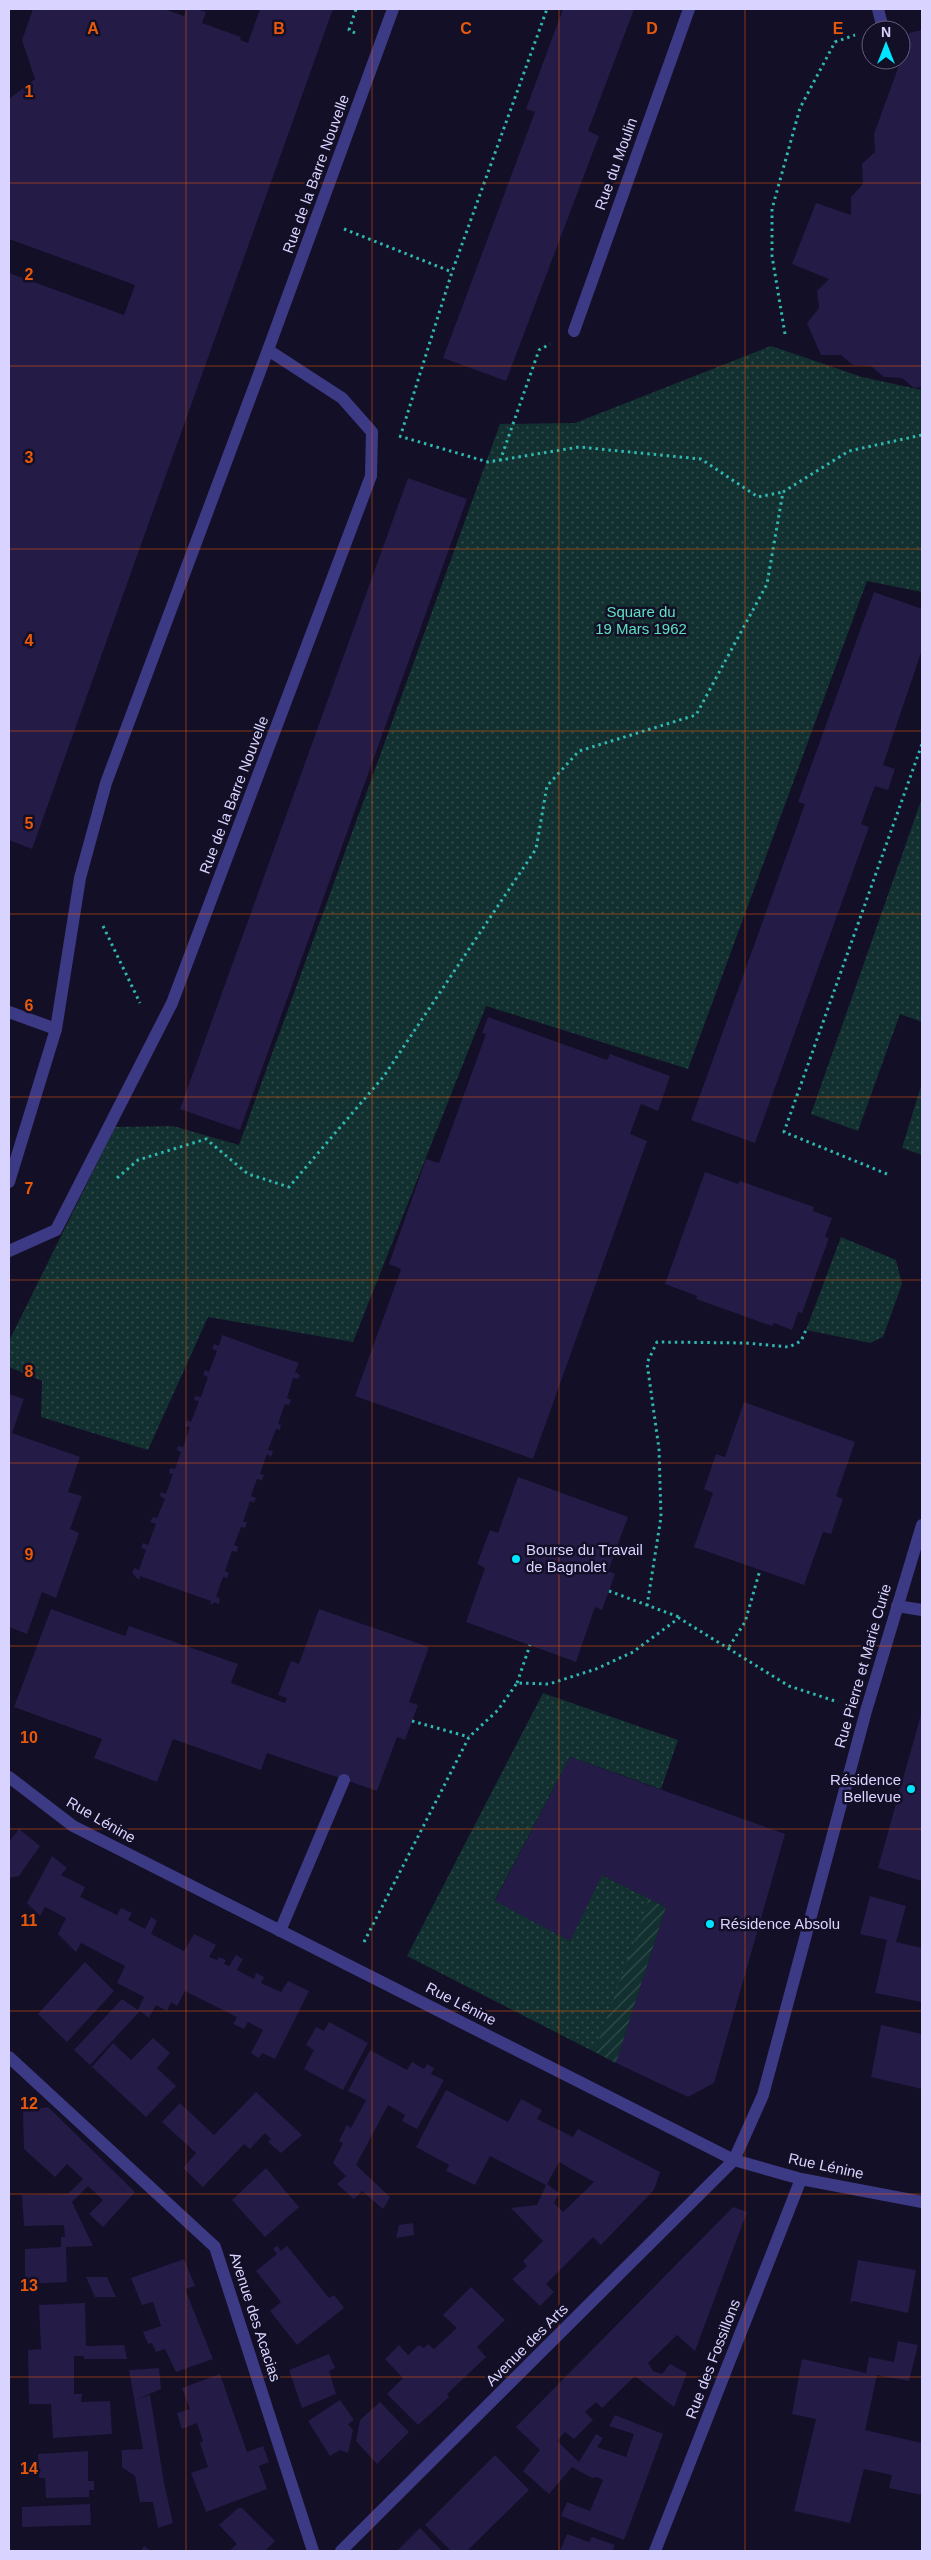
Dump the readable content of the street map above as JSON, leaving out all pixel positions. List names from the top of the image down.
{
  "streets": {
    "street": [
      "Rue du Moulin",
      "Rue de la Barre Nouvelle",
      "Rue Pierre et Marie Curie",
      "Rue Lénine",
      "Avenue des Acacias",
      "Avenue des Arts",
      "Rue des Fossillons"
    ]
  },
  "crossings": [
    ["Rue Pierre et Marie Curie", "Rue Lénine"],
    ["Rue Pierre et Marie Curie", "Avenue des Arts"],
    ["Rue Lénine", "Avenue des Arts"],
    ["Rue Lénine", "Rue des Fossillons"]
  ],
  "parks": ["Square du 19 Mars 1962"],
  "places": ["Bourse du Travail de Bagnolet", "Résidence Bellevue", "Résidence Absolu"],
  "north": "top",
  "grid": {
    "columns": [
      "A",
      "B",
      "C",
      "D",
      "E"
    ],
    "rows": [
      "1",
      "2",
      "3",
      "4",
      "5",
      "6",
      "7",
      "8",
      "9",
      "10",
      "11",
      "12",
      "13",
      "14"
    ]
  }
}
